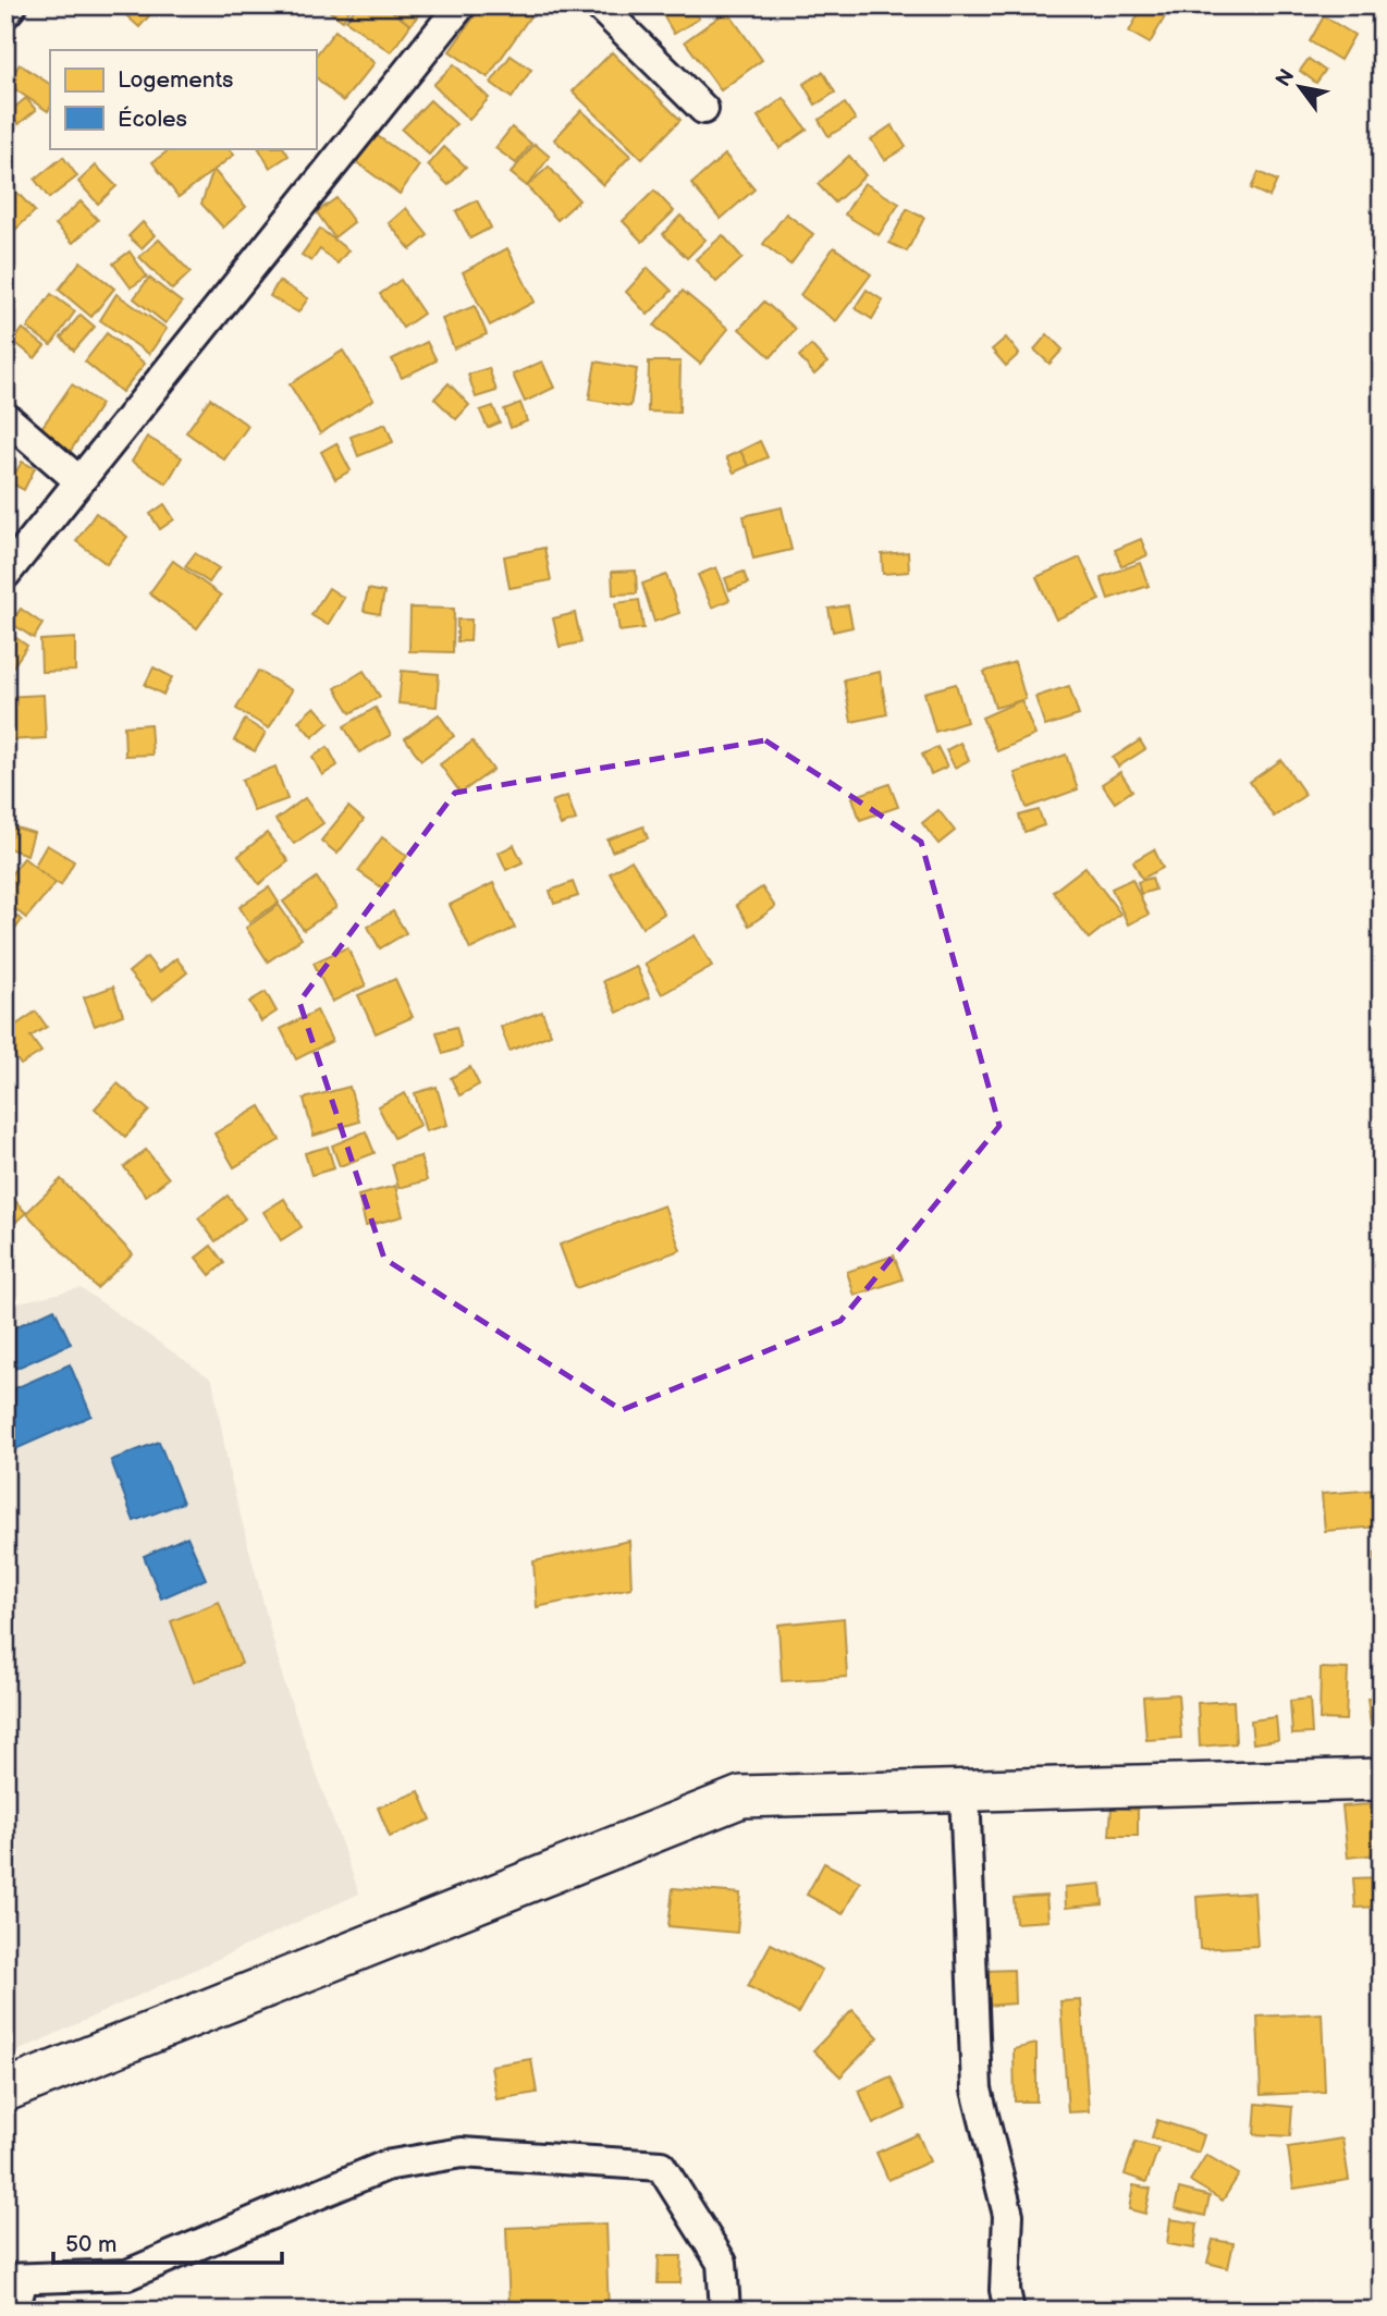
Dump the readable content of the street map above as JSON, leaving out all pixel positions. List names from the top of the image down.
{
  "legend": ["Logements", "Écoles"],
  "scale_bar": "50 m",
  "north": "top left"
}
